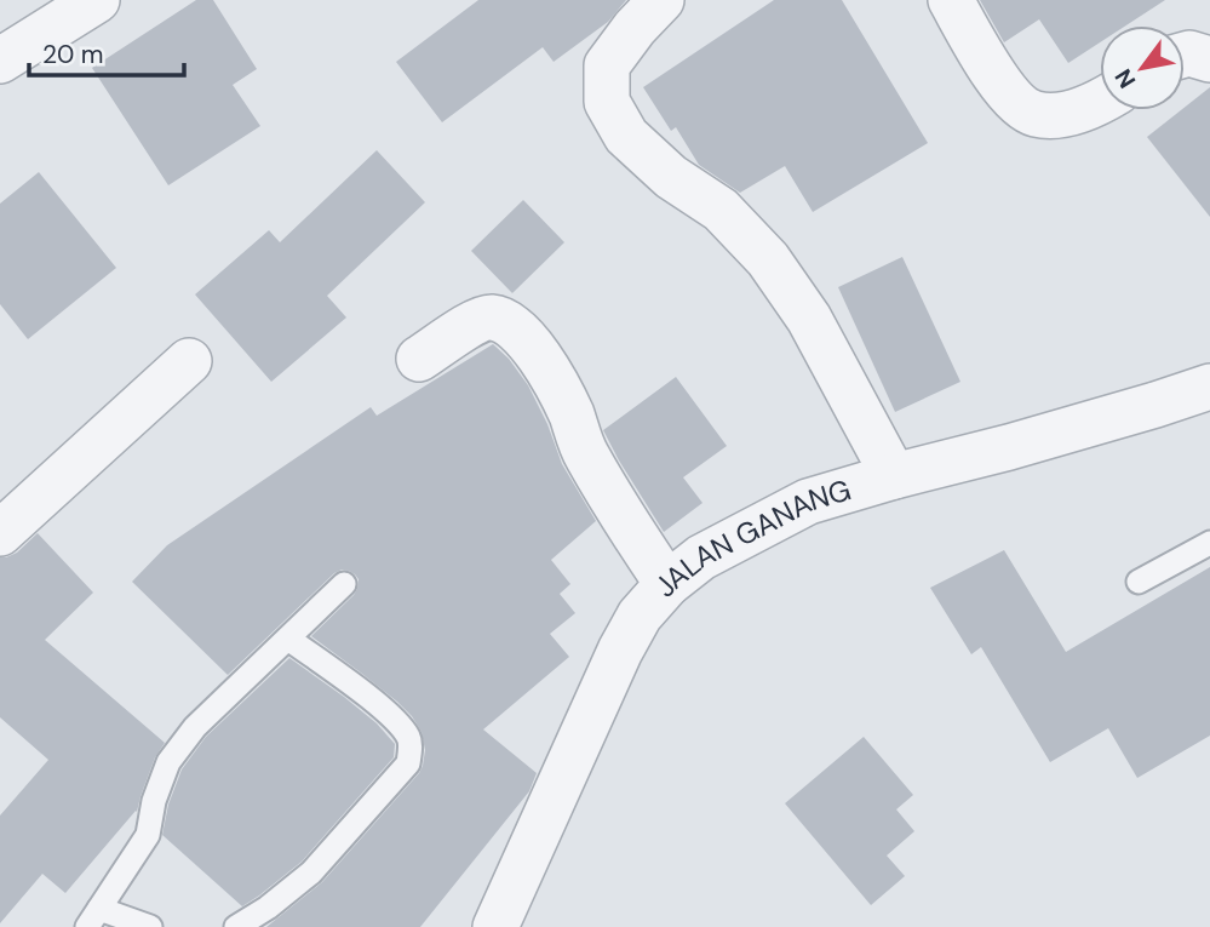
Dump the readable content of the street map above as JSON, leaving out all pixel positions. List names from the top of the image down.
{
  "streets": {
    "street": ["JALAN GANANG"]
  },
  "scale_bar": "20 m",
  "north": "bottom left"
}
